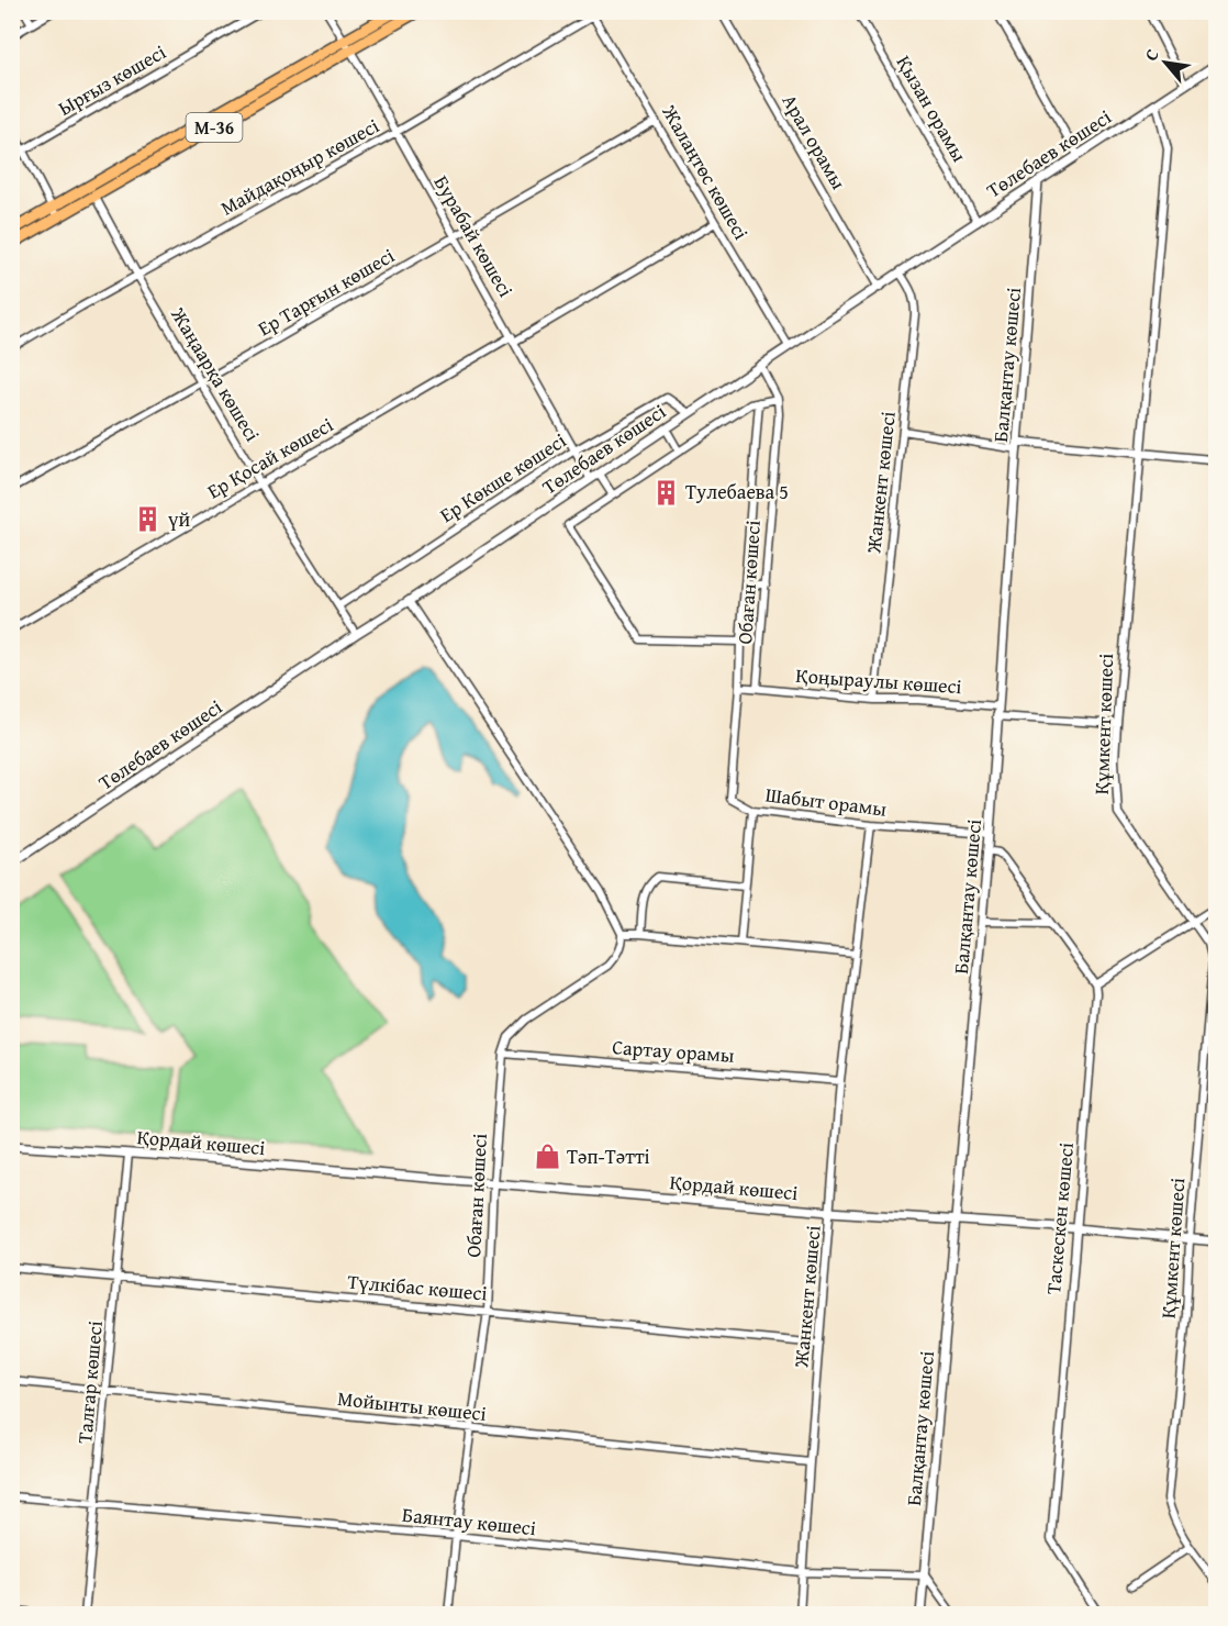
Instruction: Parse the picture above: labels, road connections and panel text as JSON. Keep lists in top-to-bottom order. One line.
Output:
{"streets":{"main road":["M-36"],"street":["Ырғыз көшесі","Қызан орамы","Арал орамы","Төлебаев көшесі","Майдақоңыр көшесі","Жалаңтөс көшесі","Бурабай көшесі","Ер Тарғын көшесі","Балқантау көшесі","Жаңаарқа көшесі","Ер Қосай көшесі","Ер Көкше көшесі","Жанкент көшесі","Обаған көшесі","Қоңыраулы көшесі","Құмкент көшесі","Шабыт орамы","Сартау орамы","Қордай көшесі","Таскескен көшесі","Түлкібас көшесі","Талғар көшесі","Мойынты көшесі","Баянтау көшесі"]},"crossings":[["Қызан орамы","Төлебаев көшесі"],["M-36","Бурабай көшесі"],["M-36","Жаңаарқа көшесі"],["Арал орамы","Төлебаев көшесі"],["Төлебаев көшесі","Жалаңтөс көшесі"],["Төлебаев көшесі","Бурабай көшесі"],["Төлебаев көшесі","Балқантау көшесі"],["Төлебаев көшесі","Жаңаарқа көшесі"],["Төлебаев көшесі","Ер Көкше көшесі"],["Төлебаев көшесі","Жанкент көшесі"],["Төлебаев көшесі","Обаған көшесі"],["Төлебаев көшесі","Құмкент көшесі"],["Майдақоңыр көшесі","Жалаңтөс көшесі"],["Майдақоңыр көшесі","Бурабай көшесі"],["Майдақоңыр көшесі","Жаңаарқа көшесі"],["Жалаңтөс көшесі","Ер Тарғын көшесі"],["Жалаңтөс көшесі","Ер Қосай көшесі"],["Бурабай көшесі","Ер Тарғын көшесі"],["Бурабай көшесі","Ер Қосай көшесі"],["Бурабай көшесі","Ер Көкше көшесі"],["Ер Тарғын көшесі","Жаңаарқа көшесі"],["Балқантау көшесі","Қоңыраулы көшесі"],["Балқантау көшесі","Шабыт орамы"],["Балқантау көшесі","Қордай көшесі"],["Балқантау көшесі","Баянтау көшесі"],["Жаңаарқа көшесі","Ер Қосай көшесі"],["Жаңаарқа көшесі","Ер Көкше көшесі"],["Жанкент көшесі","Қоңыраулы көшесі"],["Жанкент көшесі","Шабыт орамы"],["Жанкент көшесі","Сартау орамы"],["Жанкент көшесі","Қордай көшесі"],["Жанкент көшесі","Түлкібас көшесі"],["Жанкент көшесі","Мойынты көшесі"],["Жанкент көшесі","Баянтау көшесі"],["Обаған көшесі","Қоңыраулы көшесі"],["Обаған көшесі","Сартау орамы"],["Обаған көшесі","Қордай көшесі"],["Обаған көшесі","Түлкібас көшесі"],["Обаған көшесі","Мойынты көшесі"],["Обаған көшесі","Баянтау көшесі"],["Құмкент көшесі","Қордай көшесі"],["Қордай көшесі","Таскескен көшесі"],["Қордай көшесі","Талғар көшесі"],["Түлкібас көшесі","Талғар көшесі"],["Талғар көшесі","Мойынты көшесі"],["Талғар көшесі","Баянтау көшесі"]],"places":{"building":["Тулебаева 5","үй"],"shop":["Тәп-Тәтті"]},"north":"top left"}
